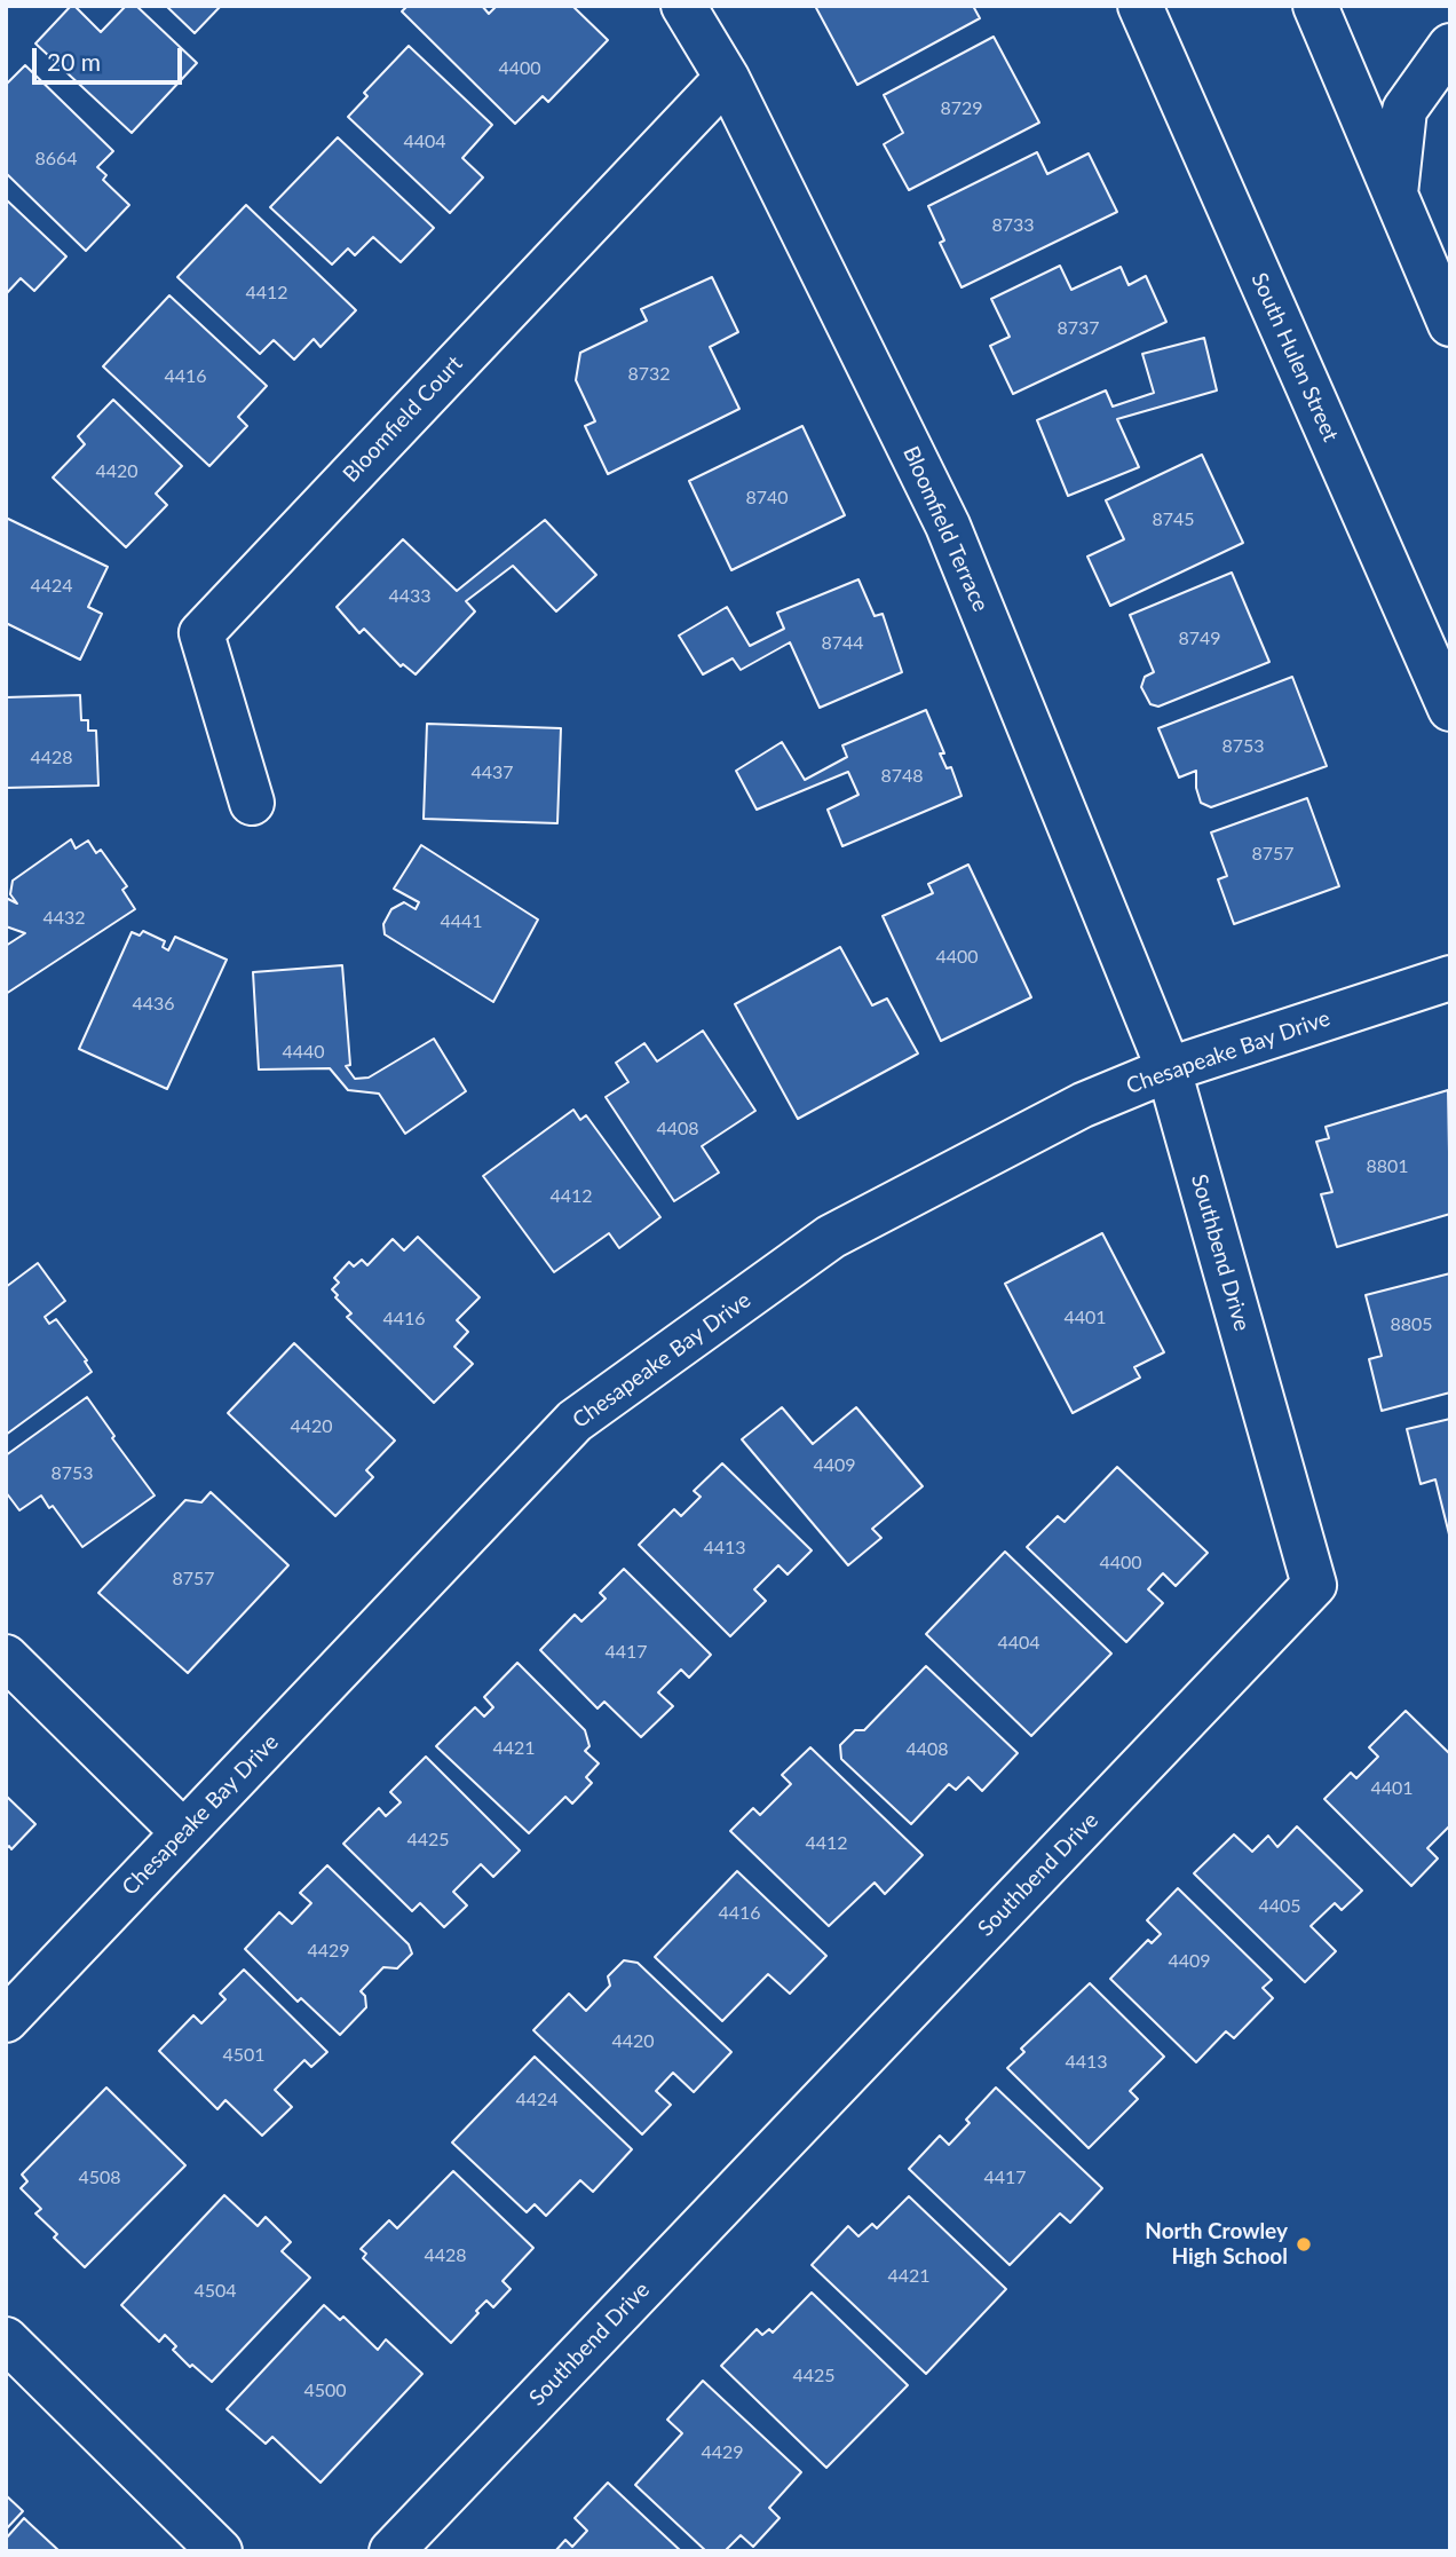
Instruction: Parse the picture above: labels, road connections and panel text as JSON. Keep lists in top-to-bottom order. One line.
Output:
{"streets":{"street":["South Hulen Street","Bloomfield Court","Bloomfield Terrace","Chesapeake Bay Drive","Southbend Drive"]},"crossings":[["Bloomfield Court","Bloomfield Terrace"],["Bloomfield Terrace","Chesapeake Bay Drive"],["Bloomfield Terrace","Southbend Drive"],["Chesapeake Bay Drive","Southbend Drive"]],"places":["North Crowley High School"],"house_numbers":["4400","8729","4404","8664","8733","4412","8737","8732","4416","4420","8740","8745","4424","4433","8749","8744","8753","4428","4437","8748","8757","4432","4441","4400","4436","4440","4408","8801","4412","4401","4416","8805","4420","4409","8753","4413","4400","8757","4404","4417","4421","4408","4401","4425","4412","4405","4416","4429","4409","4420","4501","4413","4424","4508","4417","4428","4421","4504","4425","4500","4429"],"scale_bar":"20 m"}
